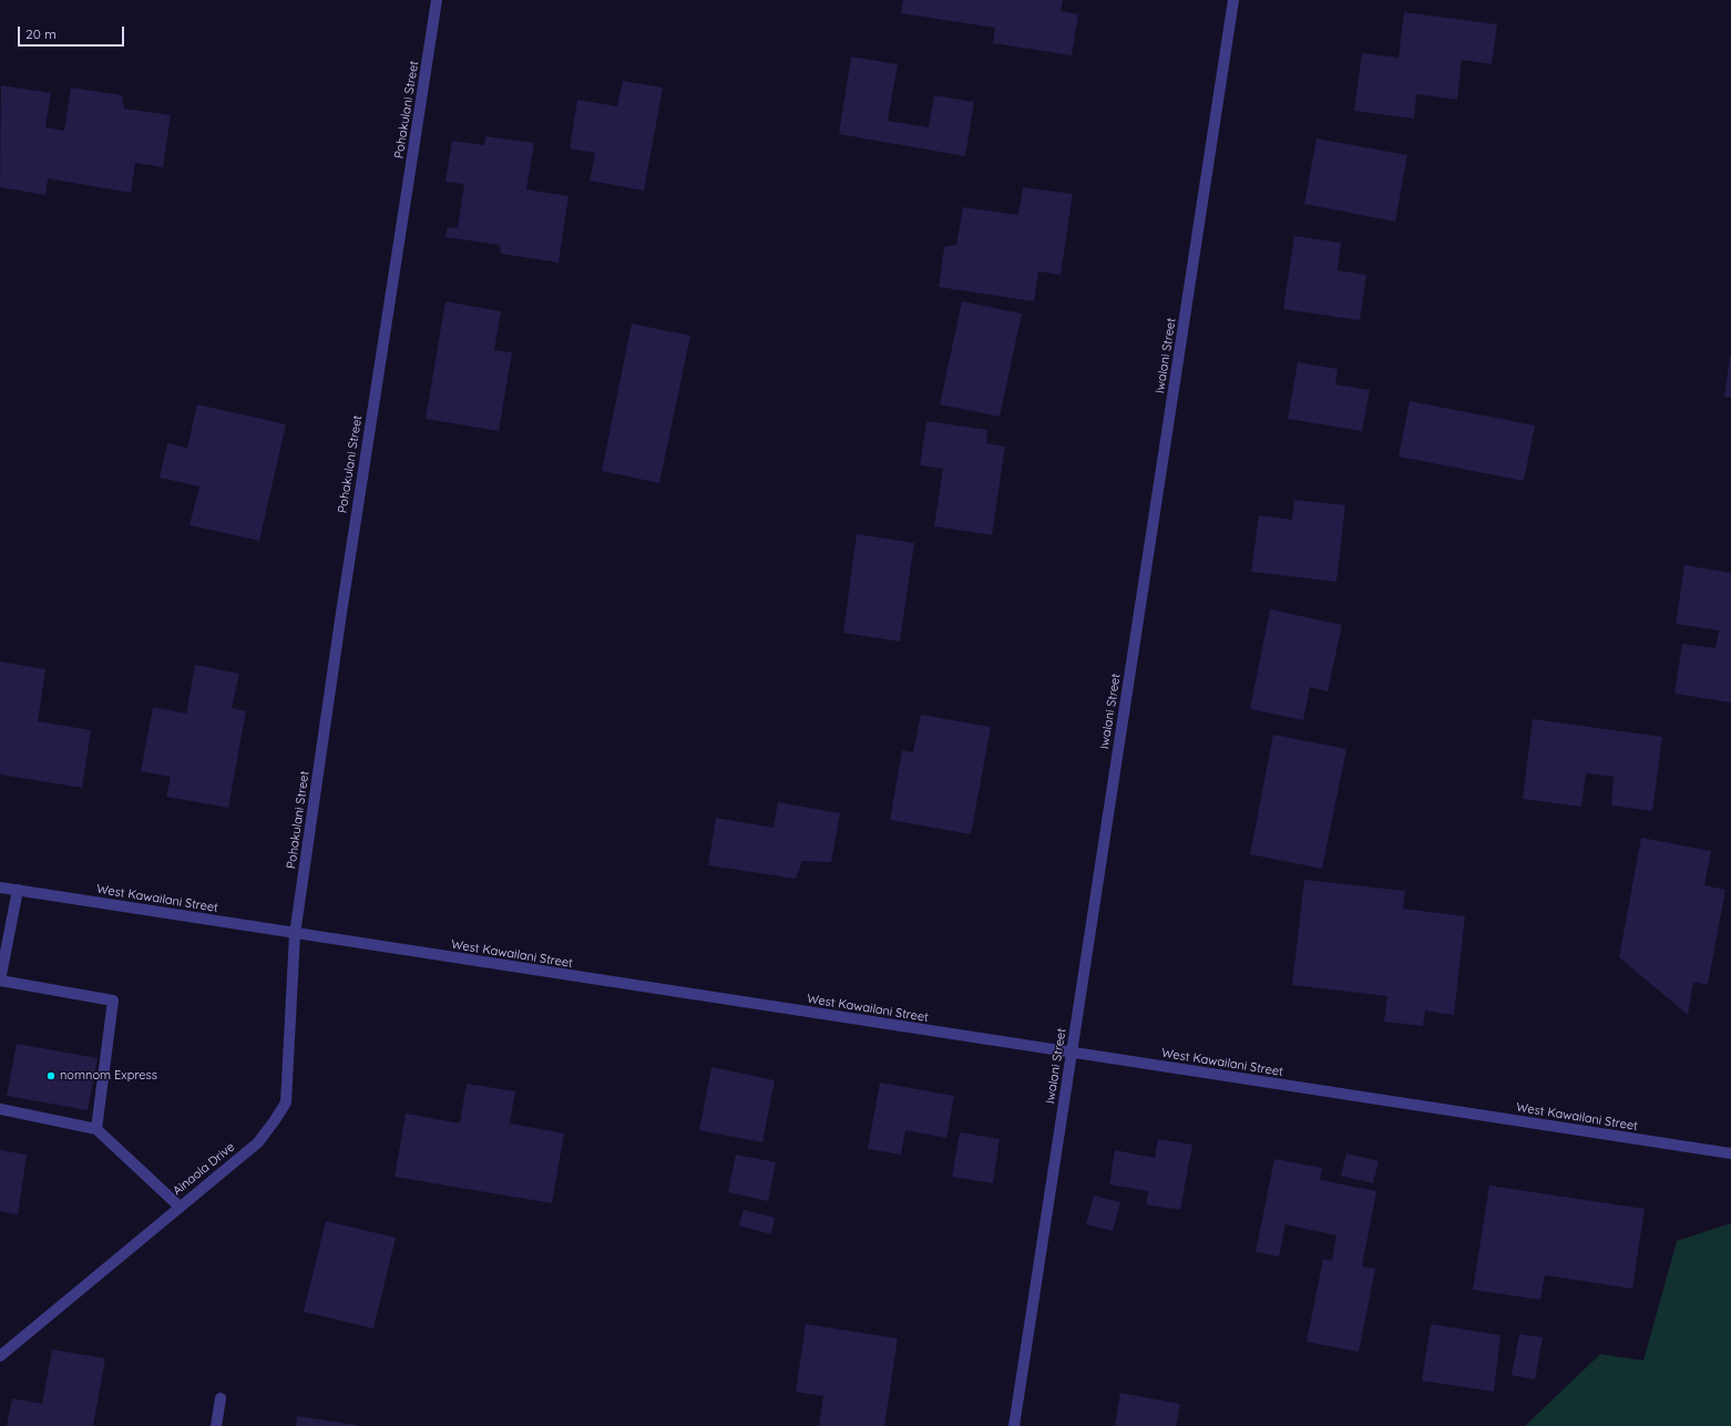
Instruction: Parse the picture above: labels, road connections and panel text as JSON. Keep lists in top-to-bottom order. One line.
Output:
{"streets":{"street":["Pohakulani Street","Iwalani Street","West Kawailani Street","Ainaola Drive"]},"crossings":[["Pohakulani Street","West Kawailani Street"],["Pohakulani Street","Ainaola Drive"],["Iwalani Street","West Kawailani Street"],["West Kawailani Street","Ainaola Drive"]],"places":["nomnom Express"],"scale_bar":"20 m"}
